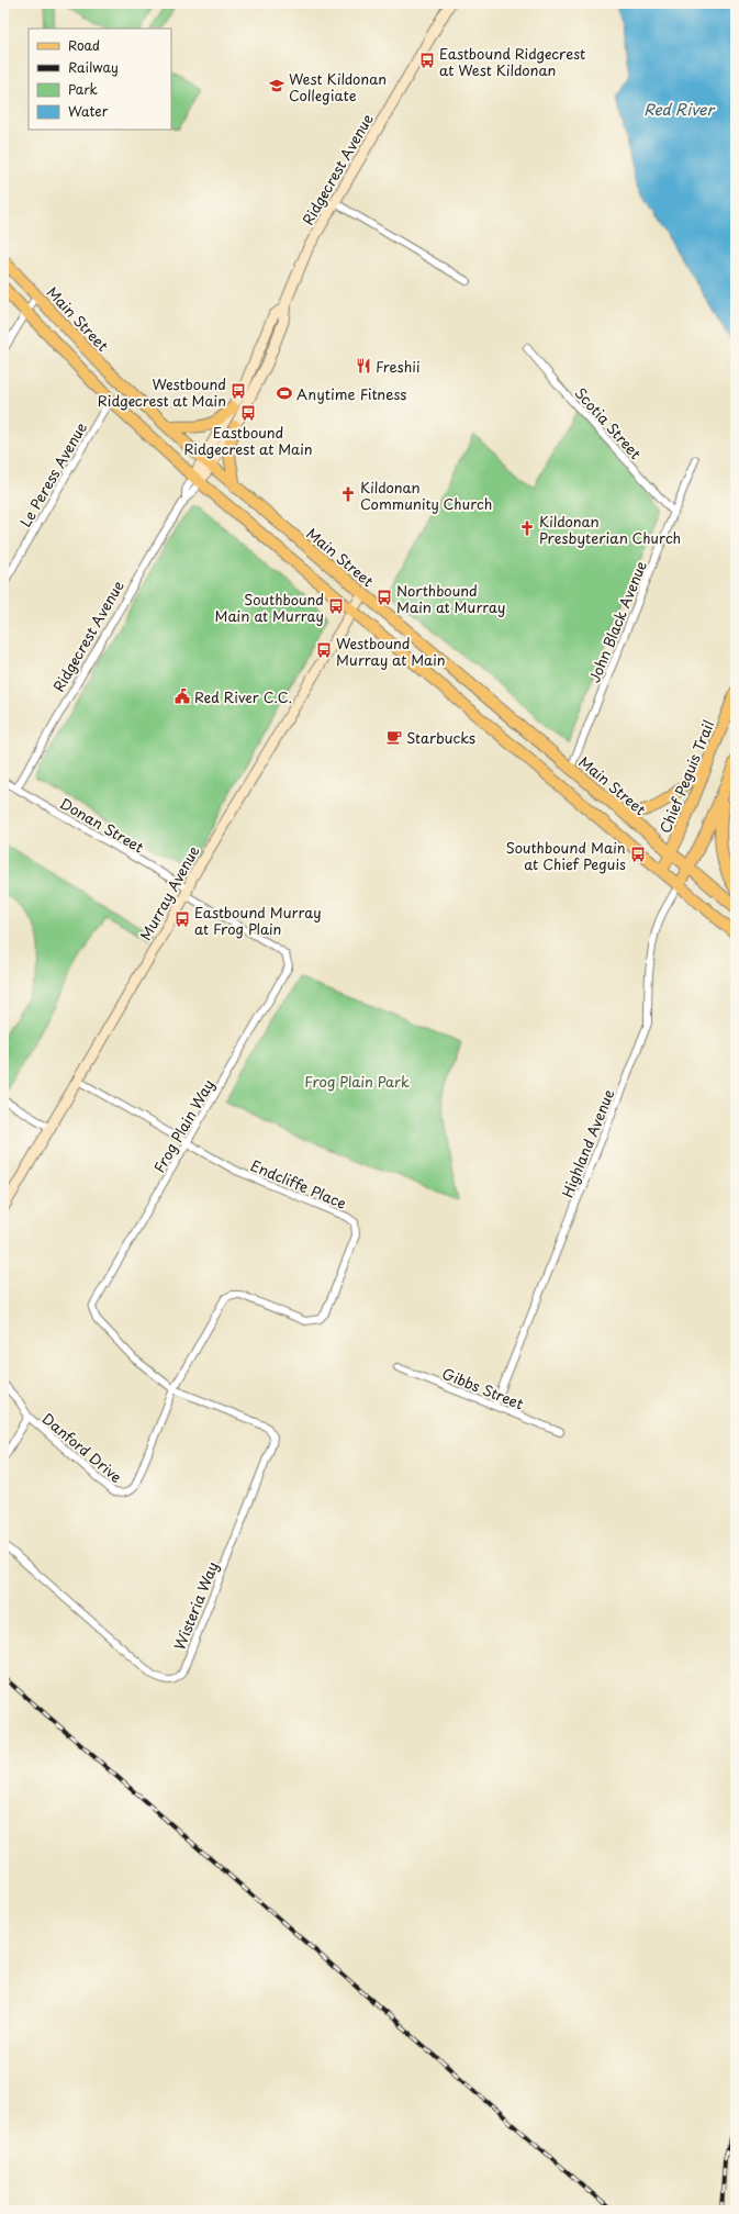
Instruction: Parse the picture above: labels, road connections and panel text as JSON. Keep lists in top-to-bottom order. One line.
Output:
{"streets":{"main road":["Main Street","Chief Peguis Trail"],"street":["Ridgecrest Avenue","Scotia Street","Le Peress Avenue","John Black Avenue","Donan Street","Murray Avenue","Frog Plain Way","Highland Avenue","Endcliffe Place","Gibbs Street","Danford Drive","Wisteria Way"]},"crossings":[["Ridgecrest Avenue","Main Street"],["Ridgecrest Avenue","Donan Street"],["Main Street","John Black Avenue"],["Main Street","Chief Peguis Trail"],["Main Street","Murray Avenue"],["Scotia Street","John Black Avenue"],["Donan Street","Murray Avenue"],["Donan Street","Frog Plain Way"],["Murray Avenue","Frog Plain Way"],["Murray Avenue","Endcliffe Place"],["Frog Plain Way","Endcliffe Place"],["Frog Plain Way","Danford Drive"],["Frog Plain Way","Wisteria Way"],["Highland Avenue","Gibbs Street"],["Endcliffe Place","Danford Drive"],["Endcliffe Place","Wisteria Way"],["Danford Drive","Wisteria Way"]],"water":["Red River"],"parks":["Frog Plain Park"],"places":{"bus stop":["Eastbound Ridgecrest at West Kildonan","Westbound Ridgecrest at Main","Eastbound Ridgecrest at Main","Northbound Main at Murray","Southbound Main at Murray","Westbound Murray at Main","Southbound Main at Chief Peguis","Eastbound Murray at Frog Plain"],"school or university":["West Kildonan Collegiate"],"restaurant":["Freshii"],"sports":["Anytime Fitness"],"church":["Kildonan Community Church","Kildonan Presbyterian Church"],"public building":["Red River C.C."],"cafe":["Starbucks"]},"legend":["Road","Railway","Park","Water"]}
